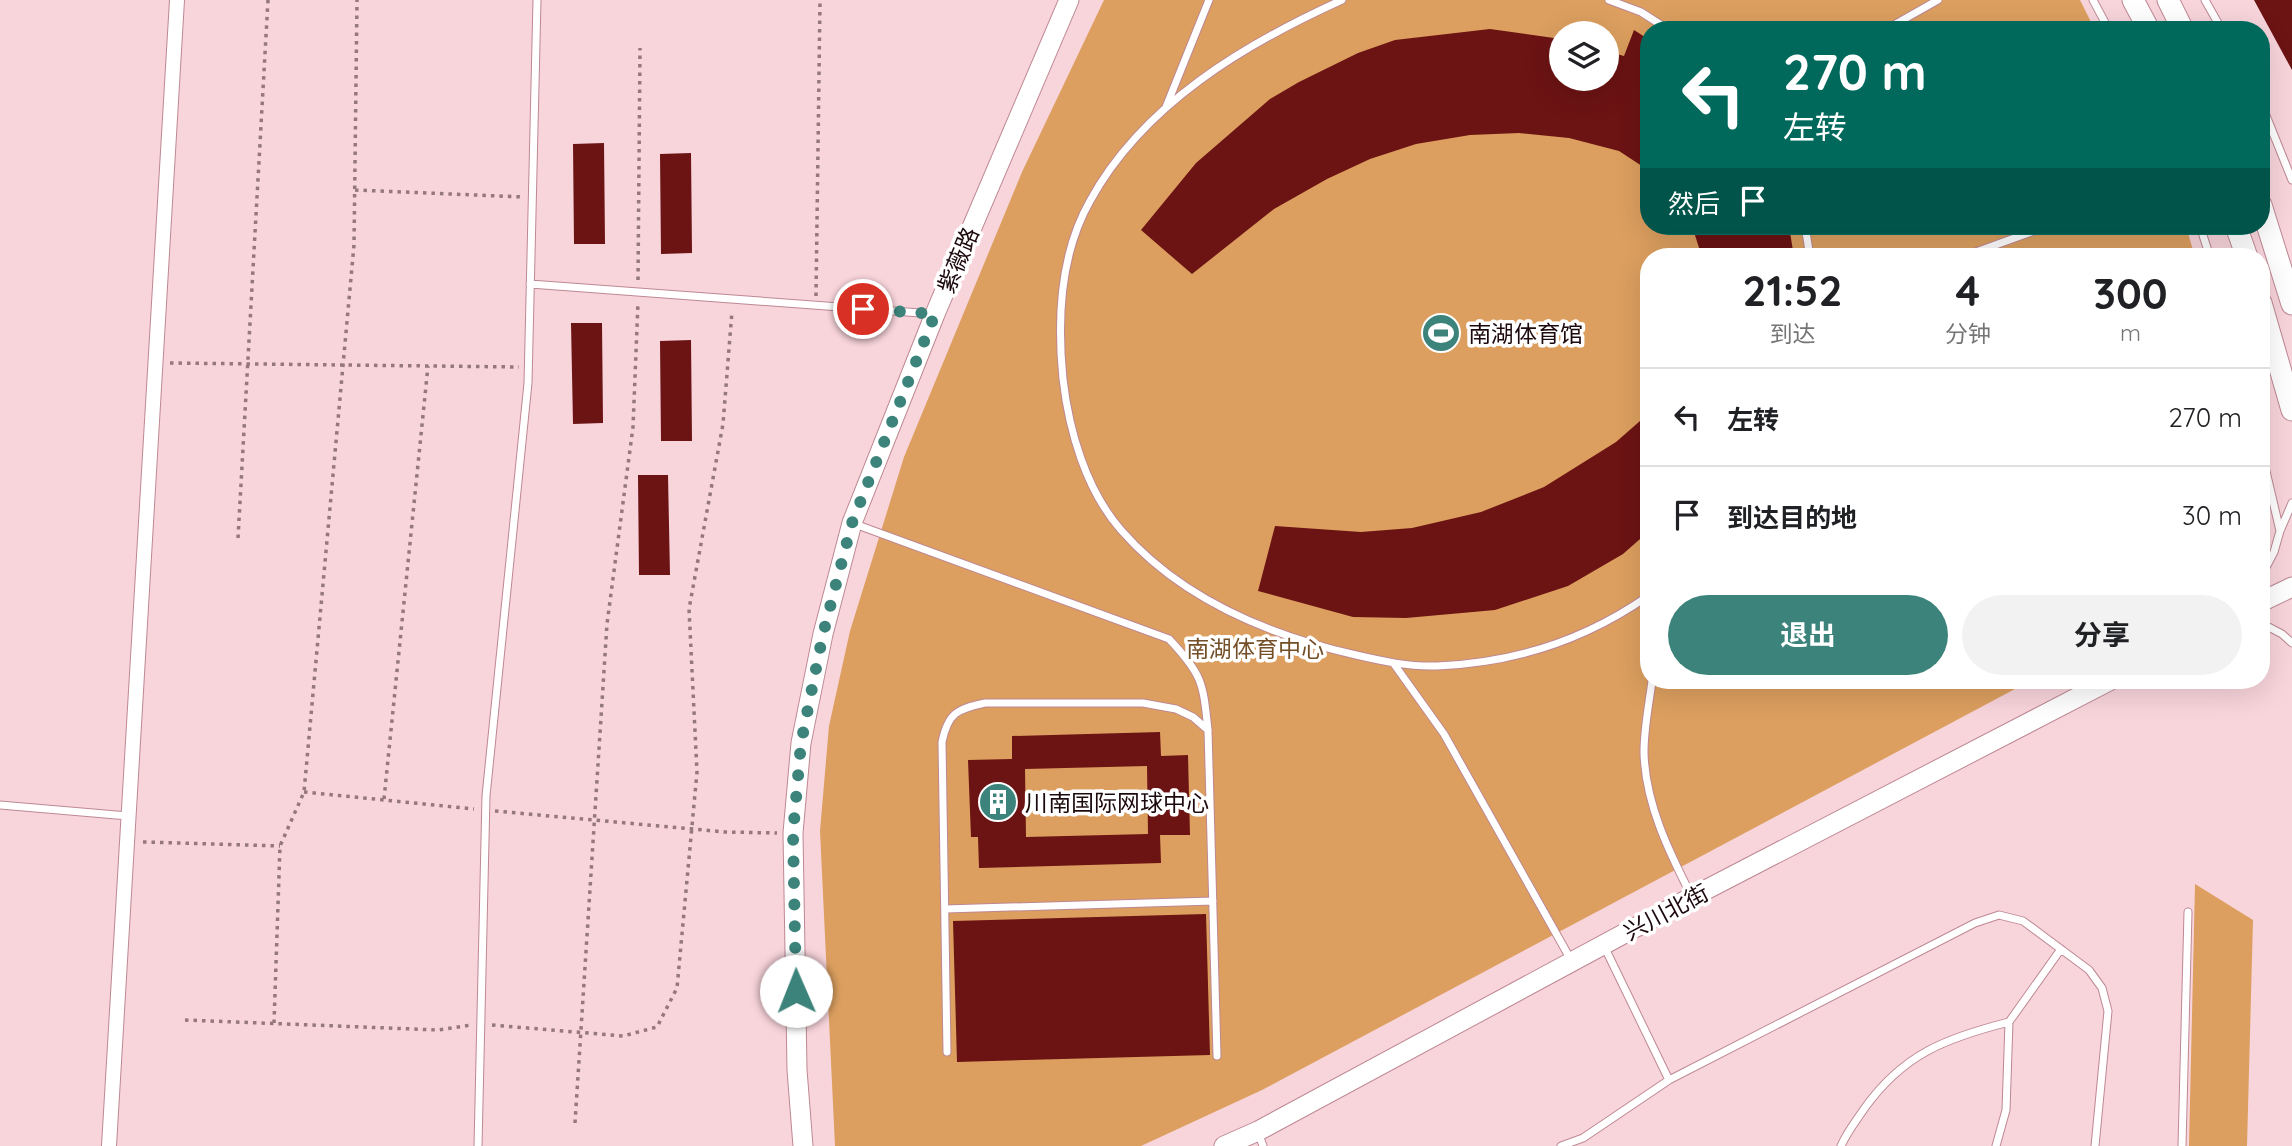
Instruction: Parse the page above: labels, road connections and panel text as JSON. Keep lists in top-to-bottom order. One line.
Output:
{"streets":{"main road":["紫薇路","兴川北街"]},"parks":["南湖体育中心"],"places":{"sports":["南湖体育馆"],"building":["川南国际网球中心"]},"page":{"turn":["270 m","左转"],"then":"然后","eta":["21:52","到达","4","分钟","300","m"],"list":[{"name":"左转","value":"270 m"},{"name":"到达目的地","value":"30 m"}],"buttons":["退出","分享"]}}
